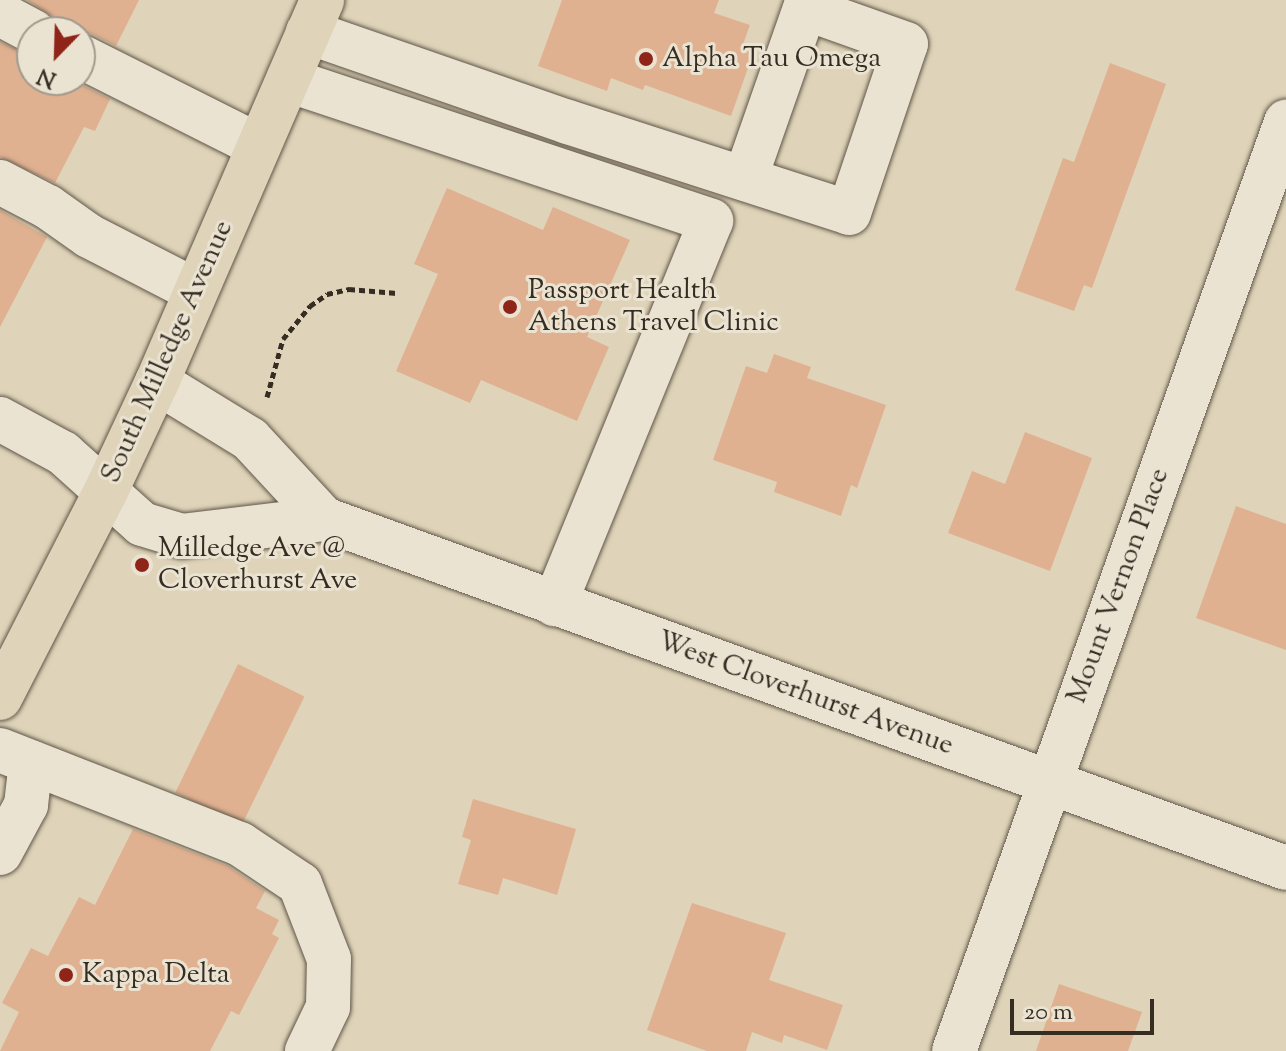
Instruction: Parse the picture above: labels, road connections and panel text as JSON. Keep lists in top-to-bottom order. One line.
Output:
{"streets":{"main road":["South Milledge Avenue"],"street":["Mount Vernon Place","West Cloverhurst Avenue"]},"crossings":[["South Milledge Avenue","West Cloverhurst Avenue"],["Mount Vernon Place","West Cloverhurst Avenue"]],"places":["Alpha Tau Omega","Passport Health Athens Travel Clinic","Milledge Ave @ Cloverhurst Ave","Kappa Delta"],"scale_bar":"20 m","north":"bottom left"}
